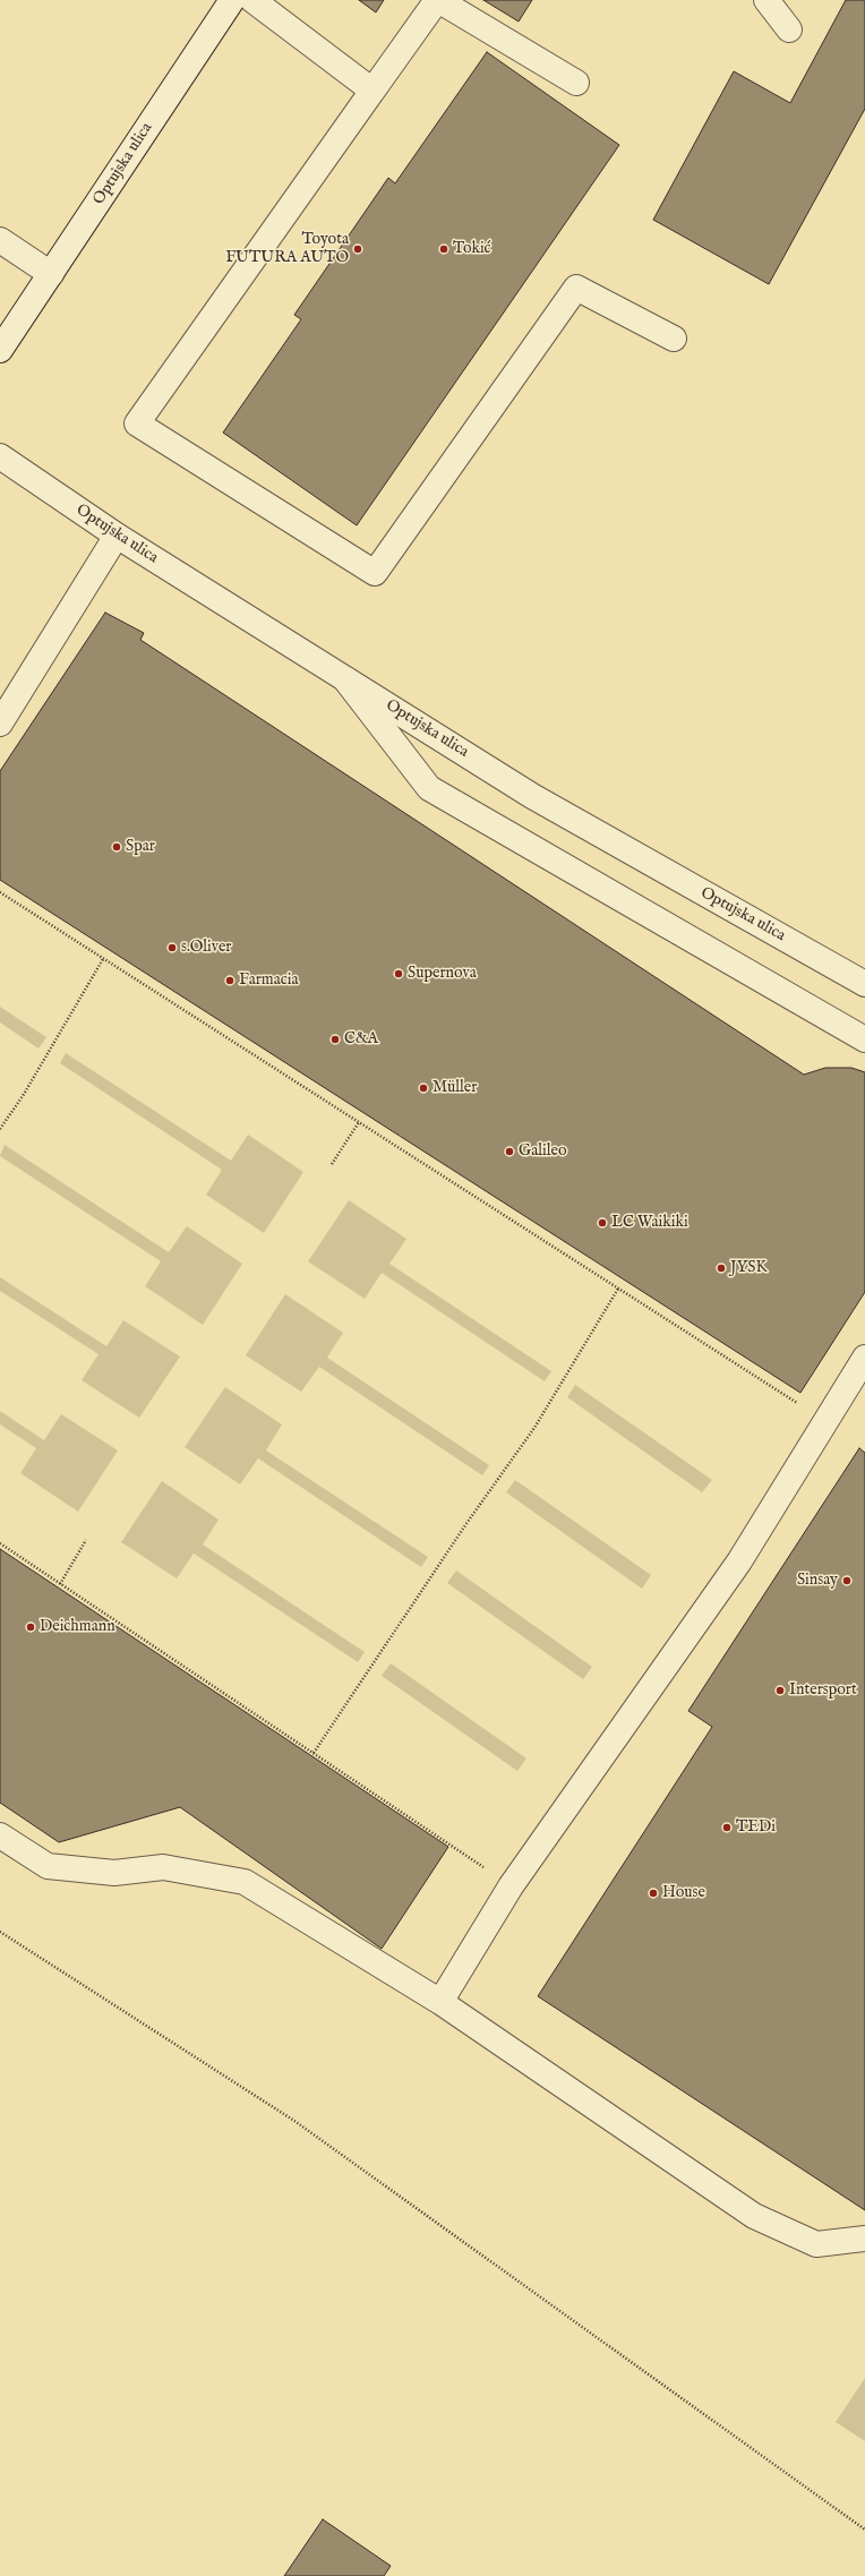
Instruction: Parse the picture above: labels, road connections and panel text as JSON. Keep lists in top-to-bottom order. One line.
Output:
{"streets":{"street":["Optujska ulica"]},"places":["Toyota FUTURA AUTO","Tokić","Spar","s.Oliver","Supernova","Farmacia","C&A","Müller","Galileo","LC Waikiki","JYSK","Sinsay","Deichmann","Intersport","TEDi","House"]}
